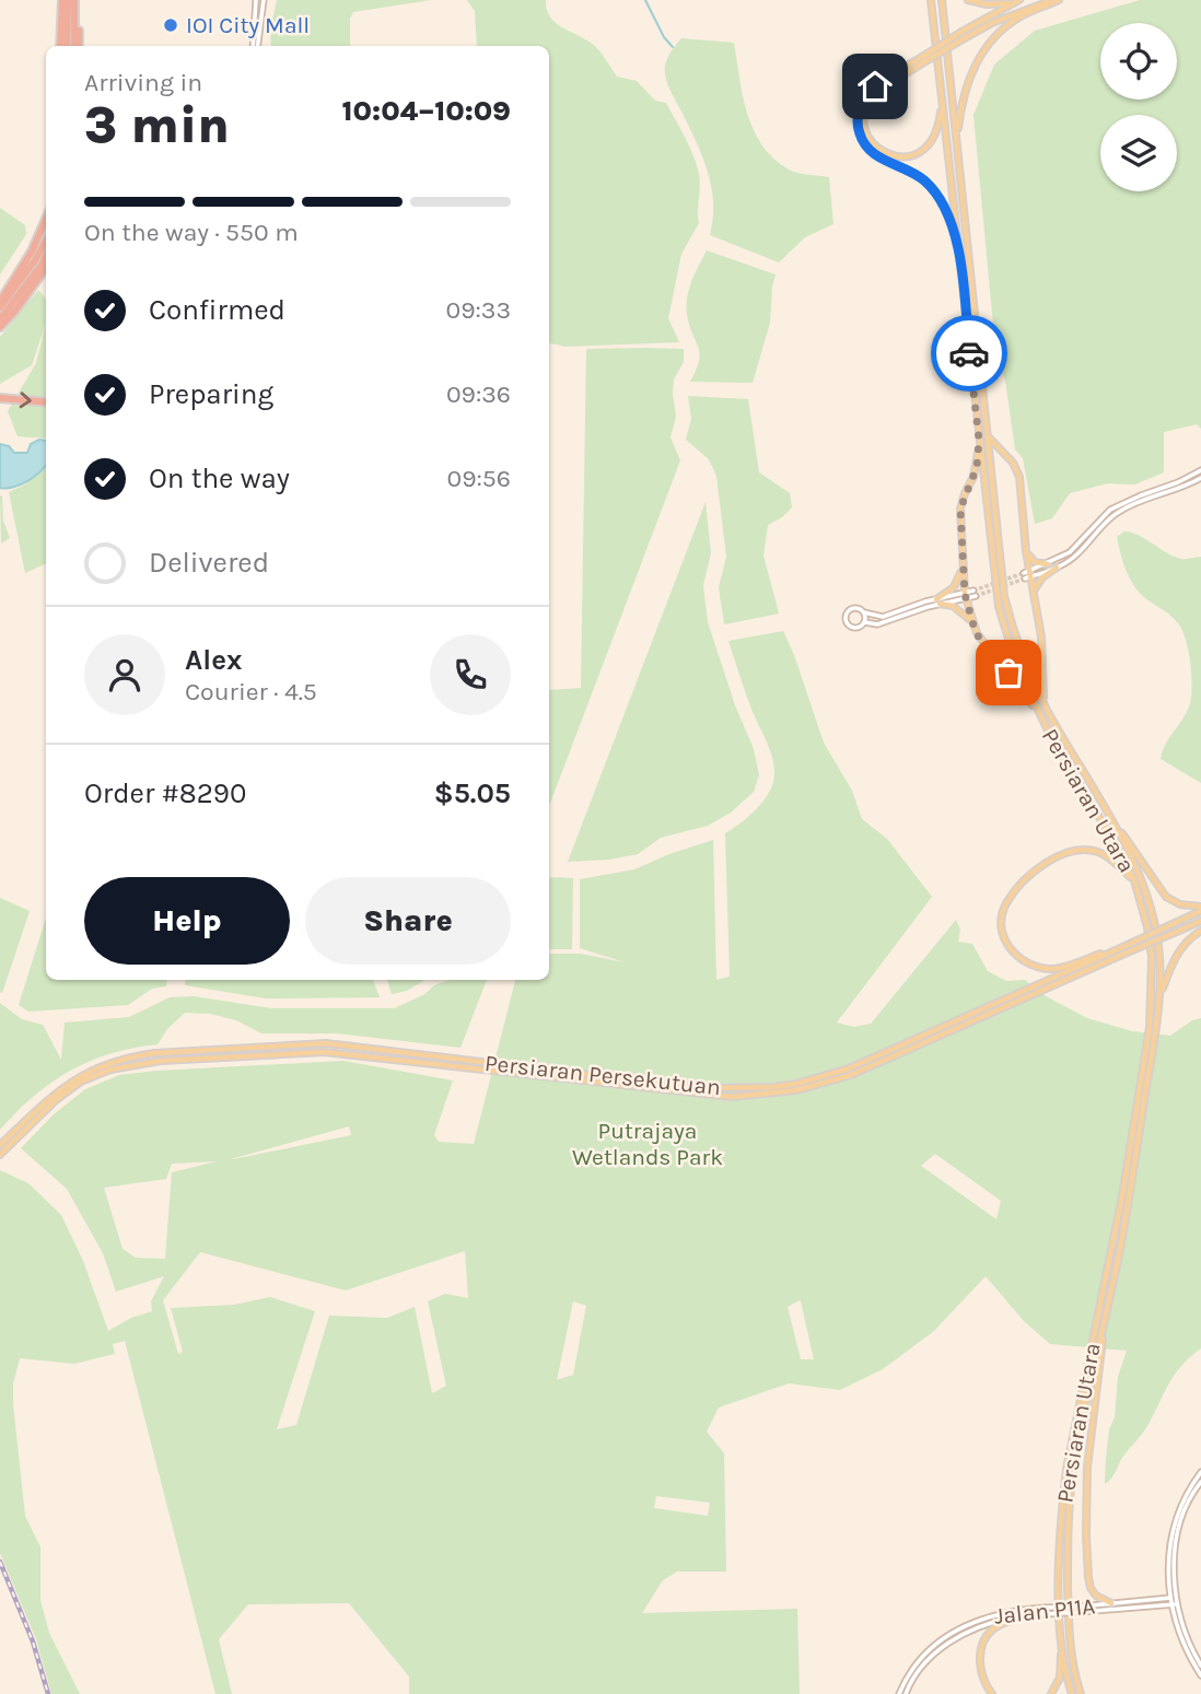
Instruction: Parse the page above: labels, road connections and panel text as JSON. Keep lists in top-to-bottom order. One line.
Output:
{"streets":{"main road":["Persiaran Utara","Persiaran Persekutuan"],"street":["Jalan P11A"]},"parks":["Putrajaya Wetlands Park"],"places":["IOI City Mall"],"page":{"heading":["3 min","Arriving in","10:04–10:09"],"panel":["Alex","Courier · 4.5","Order #8290","$5.05"],"bar":"On the way · 550 m","list":[["Confirmed","09:33"],["Preparing","09:36"],["On the way","09:56"],"Delivered"],"buttons":["Help","Share"]}}
